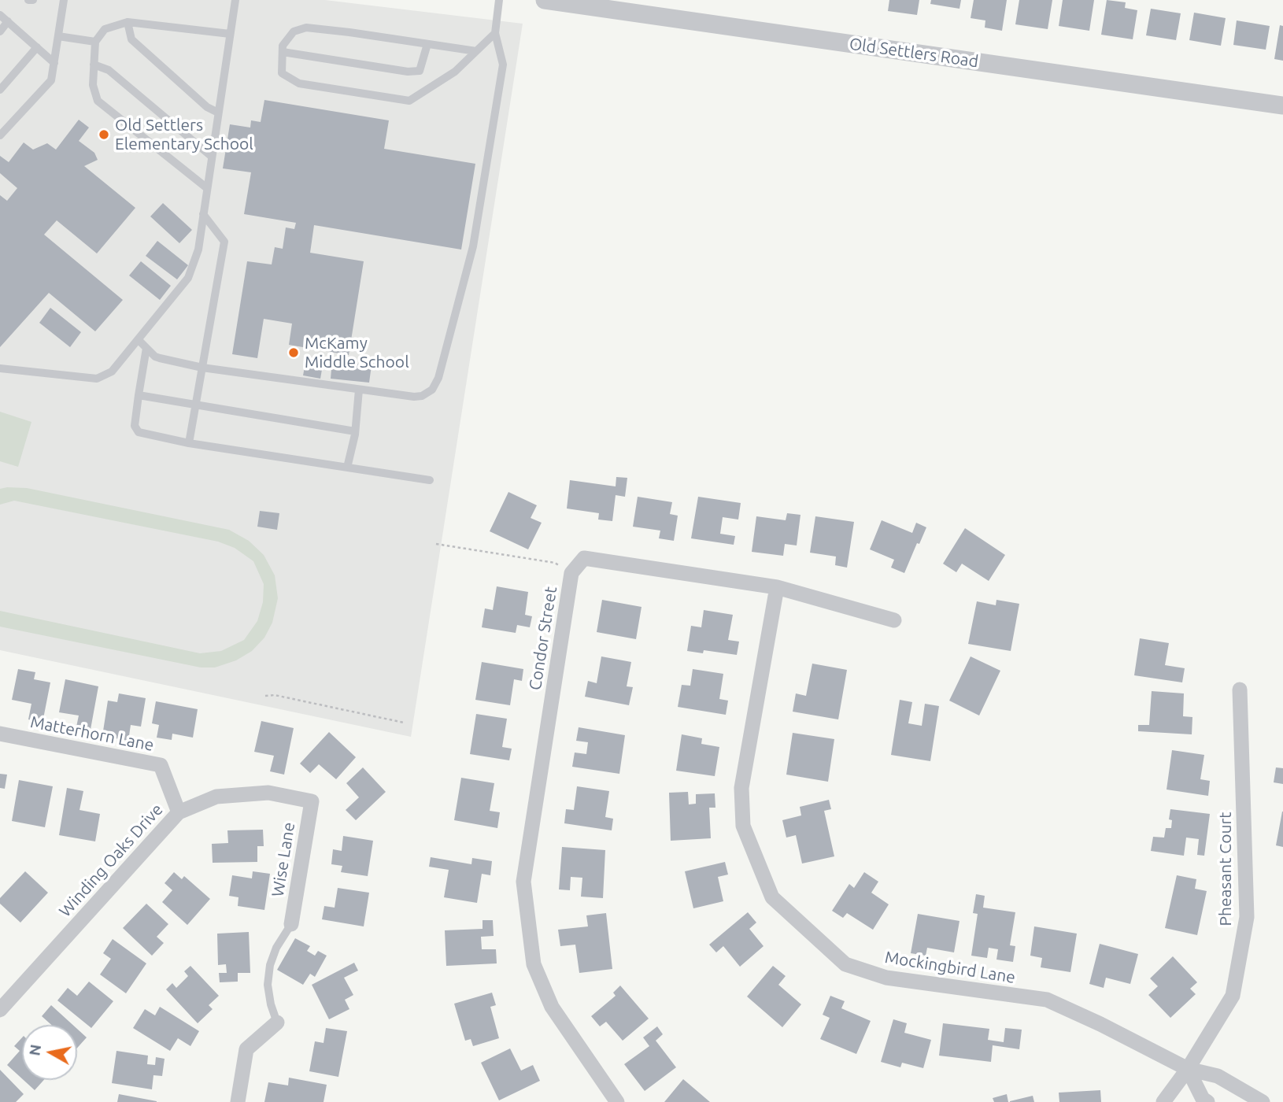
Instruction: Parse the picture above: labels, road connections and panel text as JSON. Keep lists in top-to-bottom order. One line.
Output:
{"streets":{"street":["Old Settlers Road","Condor Street","Matterhorn Lane","Wise Lane","Winding Oaks Drive","Pheasant Court","Mockingbird Lane"]},"crossings":[["Condor Street","Mockingbird Lane"],["Matterhorn Lane","Winding Oaks Drive"],["Wise Lane","Winding Oaks Drive"],["Pheasant Court","Mockingbird Lane"]],"places":["Old Settlers Elementary School","McKamy Middle School"],"north":"left"}
